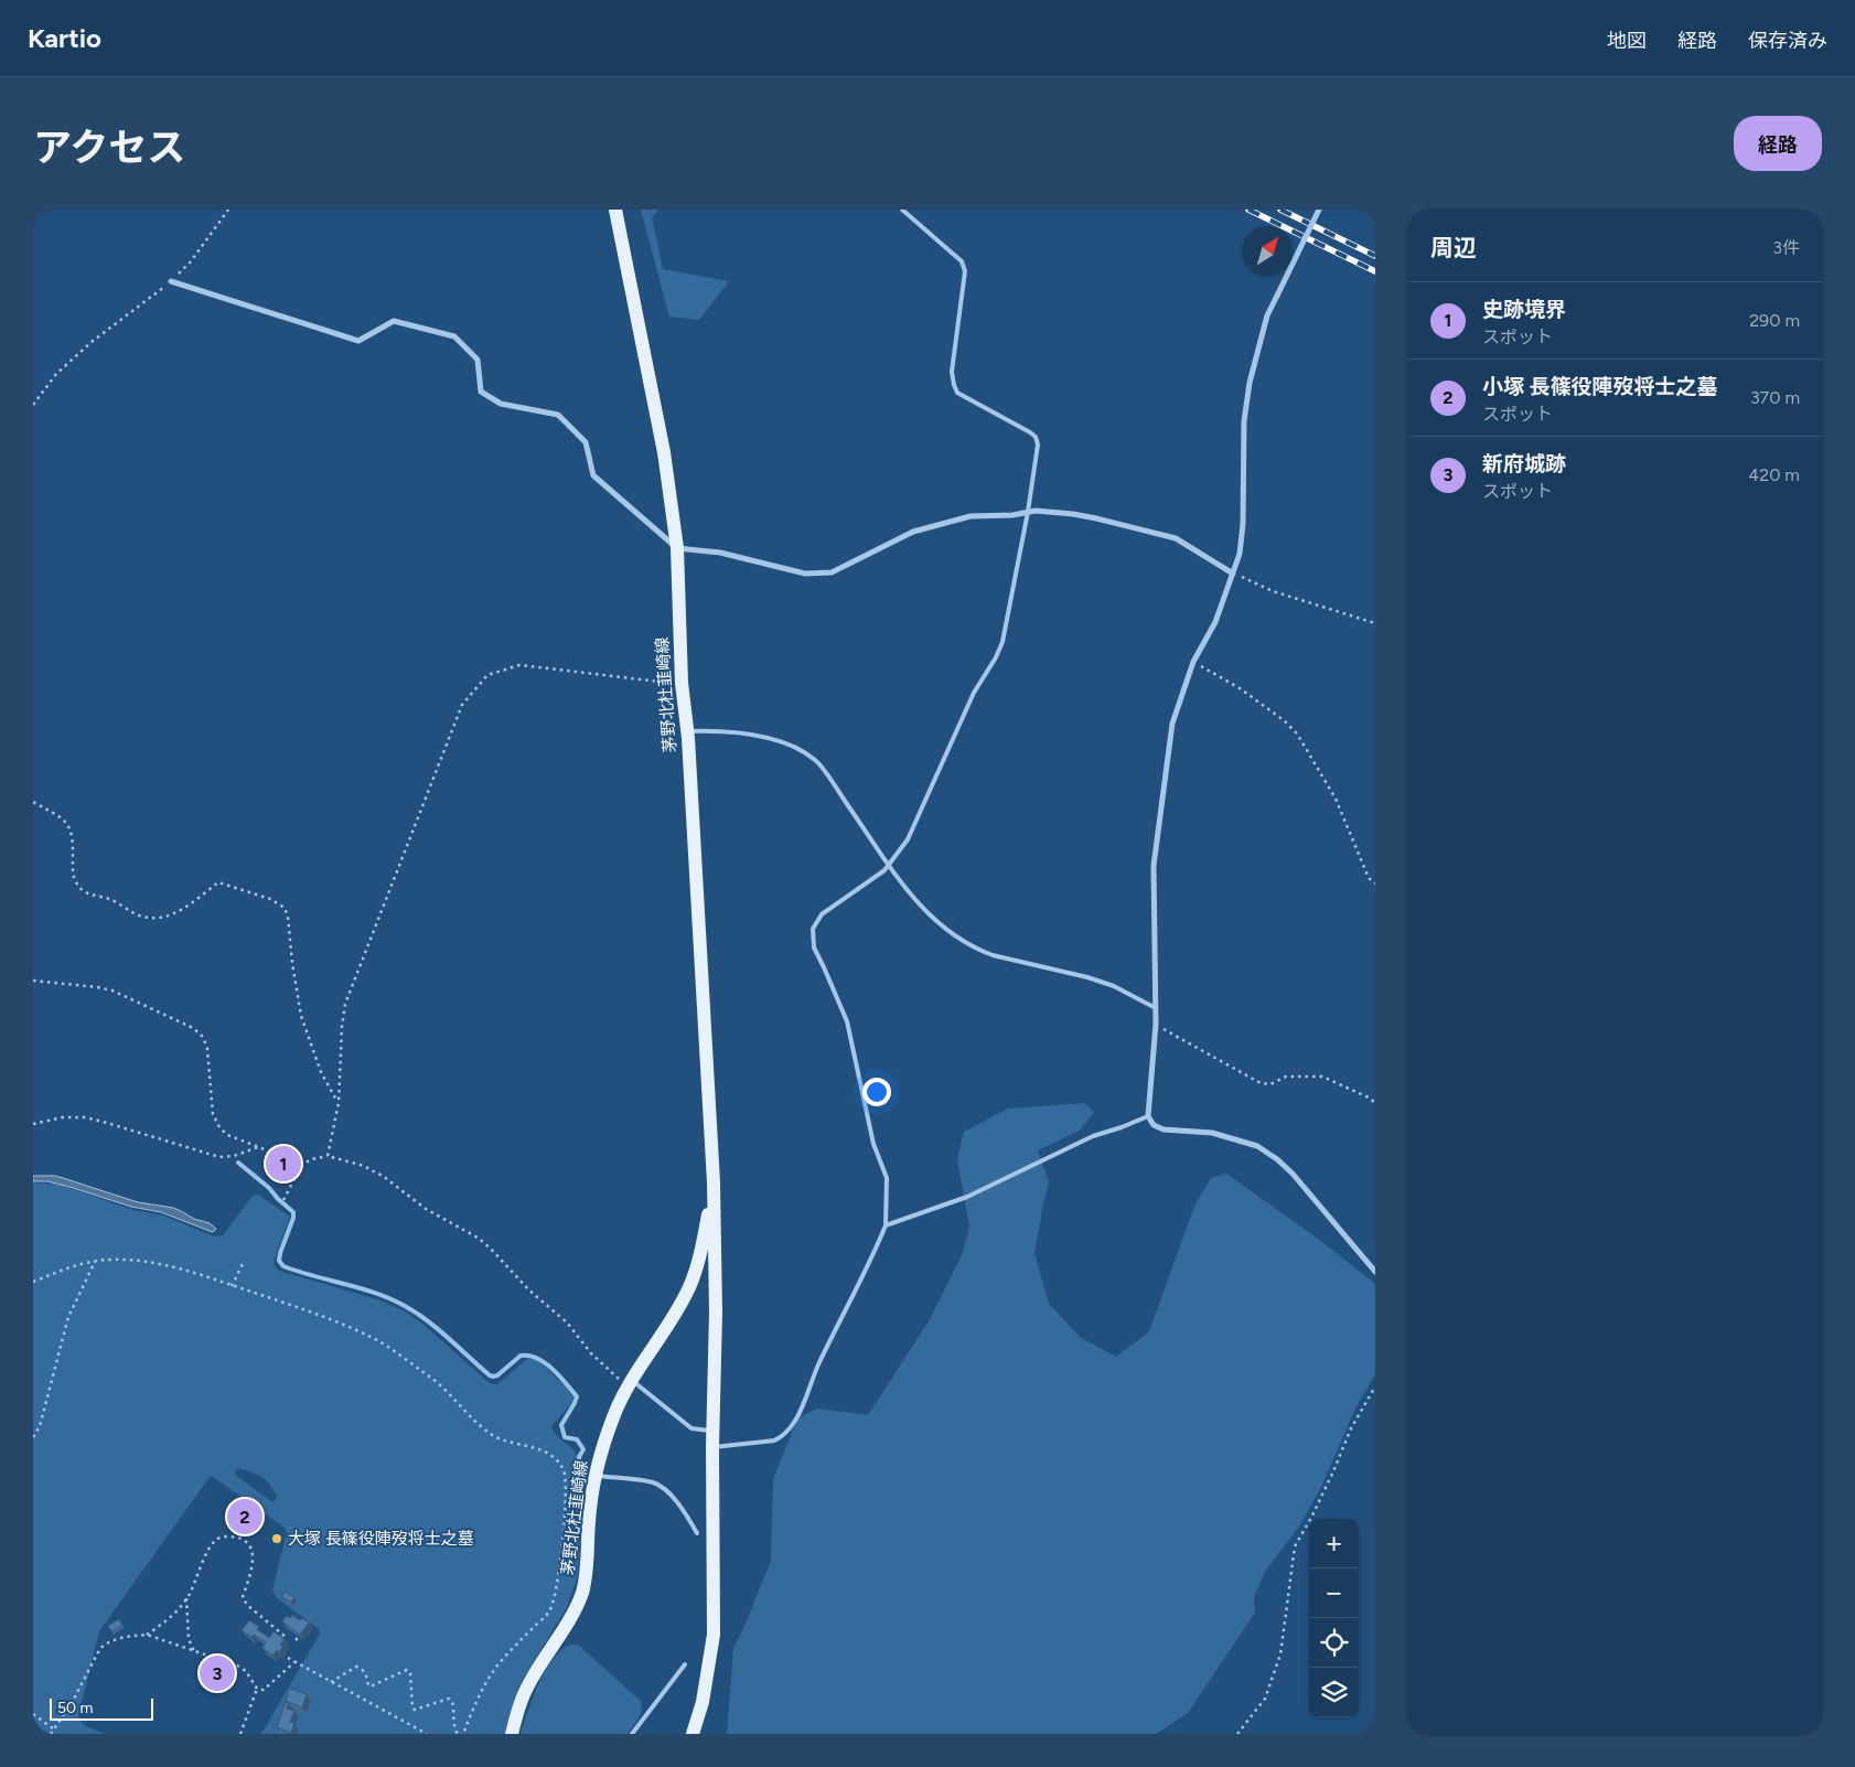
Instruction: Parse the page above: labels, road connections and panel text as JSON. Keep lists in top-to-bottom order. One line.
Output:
{"streets":{"main road":["茅野北杜韮崎線"]},"places":["大塚 長篠役陣歿将士之墓"],"scale_bar":"50 m","north":"top right","page":{"header":"Kartio","nav":["地図","経路","保存済み"],"title":"アクセス","buttons":"経路","heading":["周辺","3件"],"list":[{"mark":"1","name":"史跡境界","note":"スポット","value":"290 m"},{"mark":"2","name":"小塚 長篠役陣歿将士之墓","note":"スポット","value":"370 m"},{"mark":"3","name":"新府城跡","note":"スポット","value":"420 m"}],"pins":["1","2","3"],"map_buttons":["+","−"],"scale":"50 m"}}
